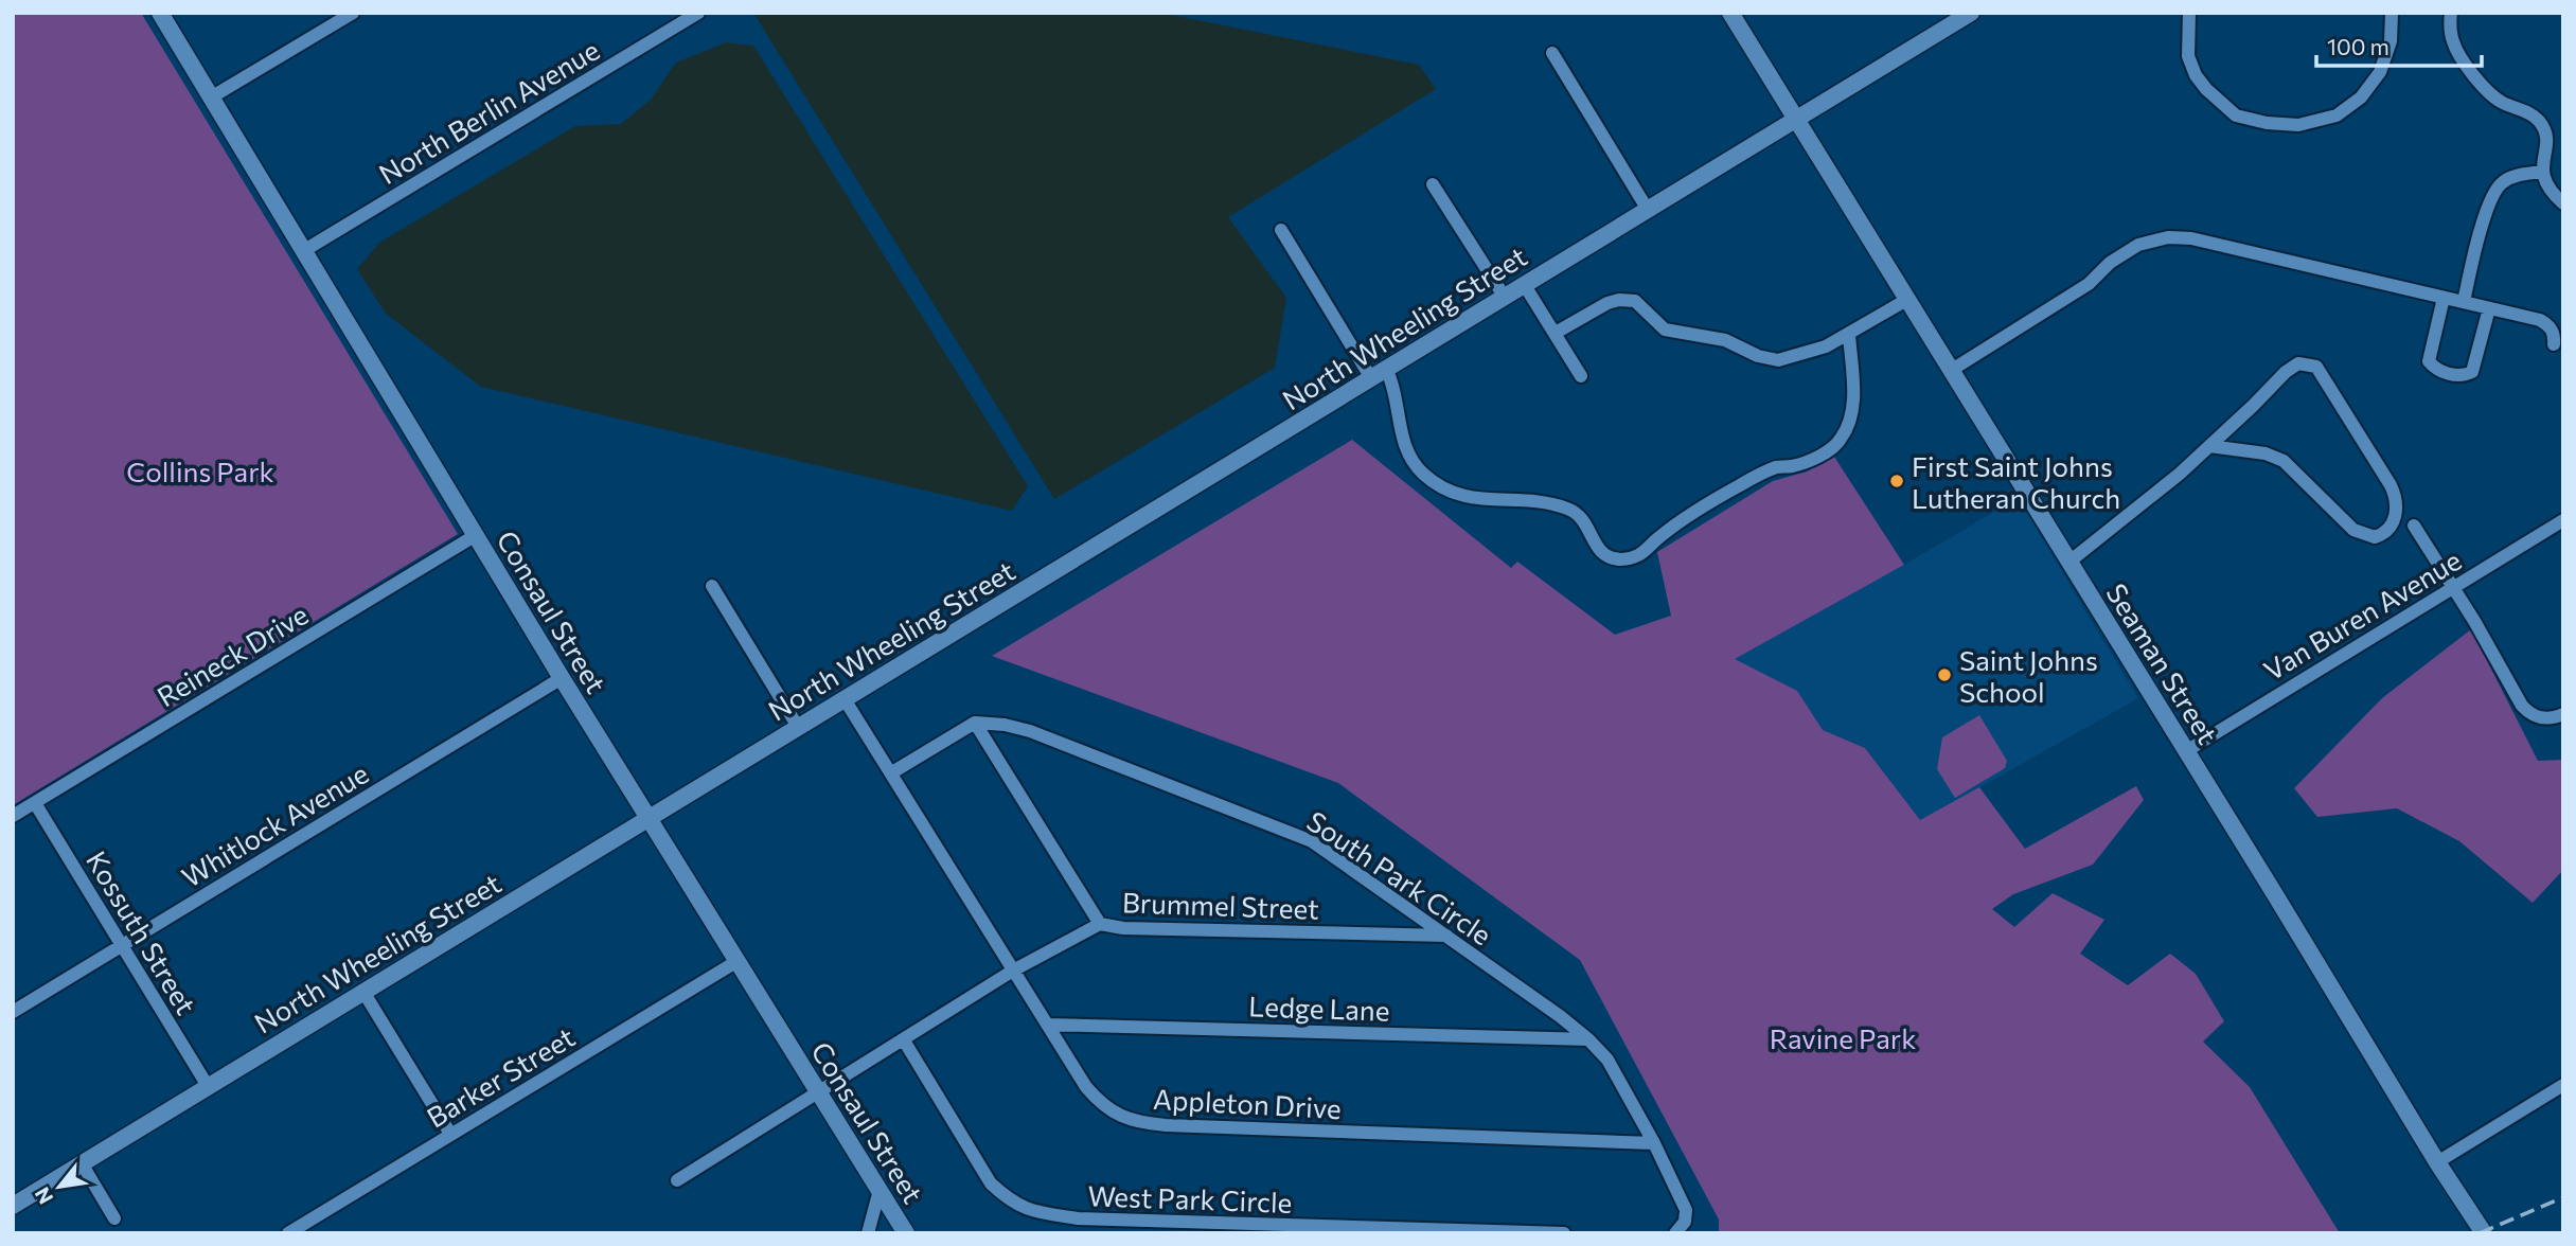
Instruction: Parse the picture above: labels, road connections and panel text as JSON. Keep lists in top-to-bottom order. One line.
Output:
{"streets":{"street":["North Berlin Avenue","North Wheeling Street","Consaul Street","Van Buren Avenue","Reineck Drive","Seaman Street","Whitlock Avenue","South Park Circle","Brummel Street","Kossuth Street","Ledge Lane","Barker Street","Appleton Drive","West Park Circle"]},"crossings":[["North Berlin Avenue","Consaul Street"],["North Wheeling Street","Consaul Street"],["North Wheeling Street","Seaman Street"],["North Wheeling Street","Kossuth Street"],["North Wheeling Street","Appleton Drive"],["Consaul Street","Reineck Drive"],["Consaul Street","Whitlock Avenue"],["Consaul Street","Brummel Street"],["Consaul Street","Barker Street"],["Van Buren Avenue","Seaman Street"],["Reineck Drive","Kossuth Street"],["Whitlock Avenue","Kossuth Street"],["South Park Circle","Brummel Street"],["South Park Circle","Ledge Lane"],["South Park Circle","Appleton Drive"],["Brummel Street","Appleton Drive"],["Brummel Street","West Park Circle"],["Ledge Lane","Appleton Drive"]],"parks":["Collins Park","Ravine Park"],"places":["First Saint Johns Lutheran Church","Saint Johns School"],"scale_bar":"100 m","north":"bottom left"}
